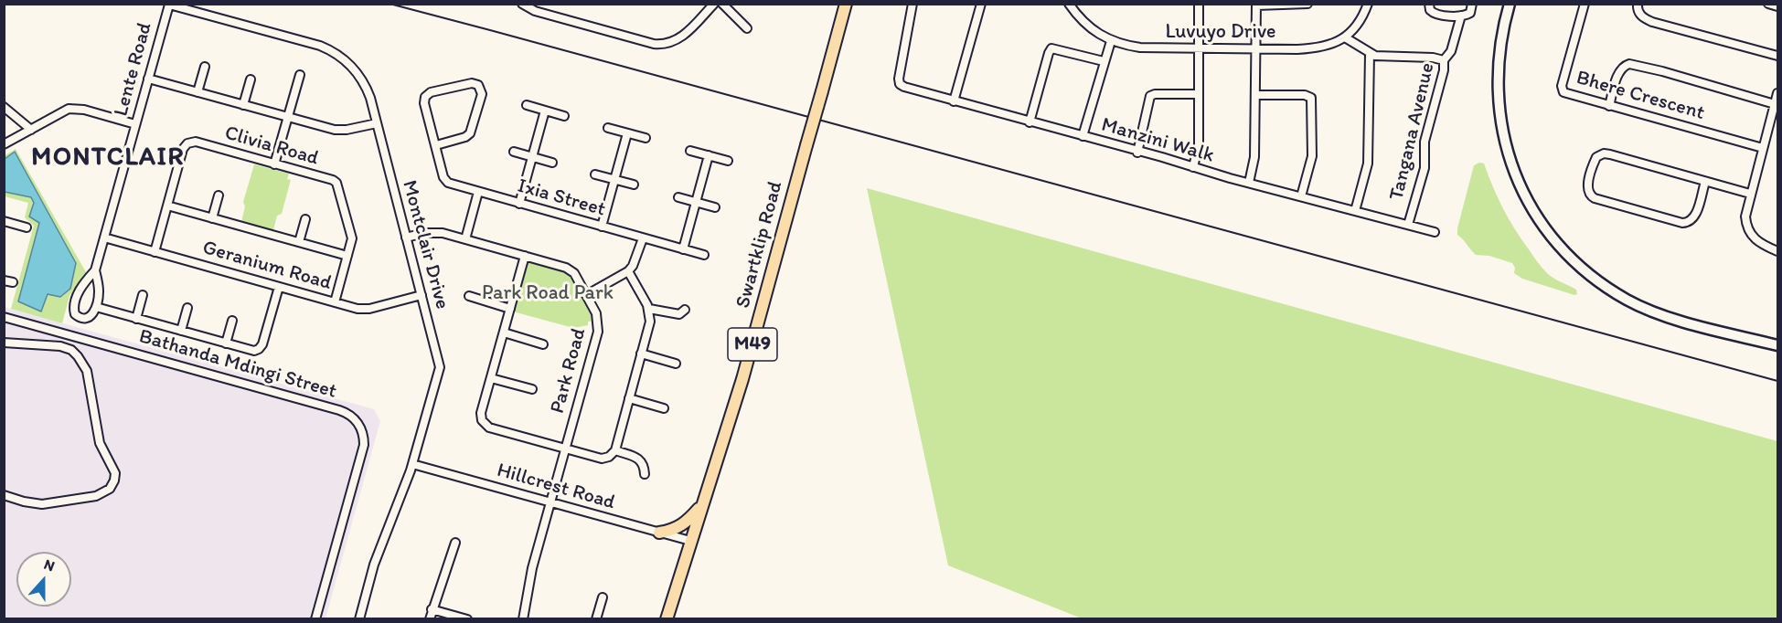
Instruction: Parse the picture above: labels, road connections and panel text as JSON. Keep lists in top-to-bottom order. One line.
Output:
{"streets":{"main road":["Swartklip Road","M49"],"street":["Luvuyo Drive","Lente Road","Bhere Crescent","Tangana Avenue","Manzini Walk","Clivia Road","Ixia Street","Montclair Drive","Geranium Road","Bathanda Mdingi Street","Park Road","Hillcrest Road"]},"crossings":[["Lente Road","Montclair Drive"],["Lente Road","Geranium Road"],["Tangana Avenue","Manzini Walk"],["Clivia Road","Geranium Road"],["Montclair Drive","Geranium Road"],["Montclair Drive","Park Road"],["Montclair Drive","Hillcrest Road"],["Swartklip Road","Hillcrest Road"],["Park Road","Hillcrest Road"]],"districts":["MONTCLAIR"],"parks":["Park Road Park"],"north":"top"}
